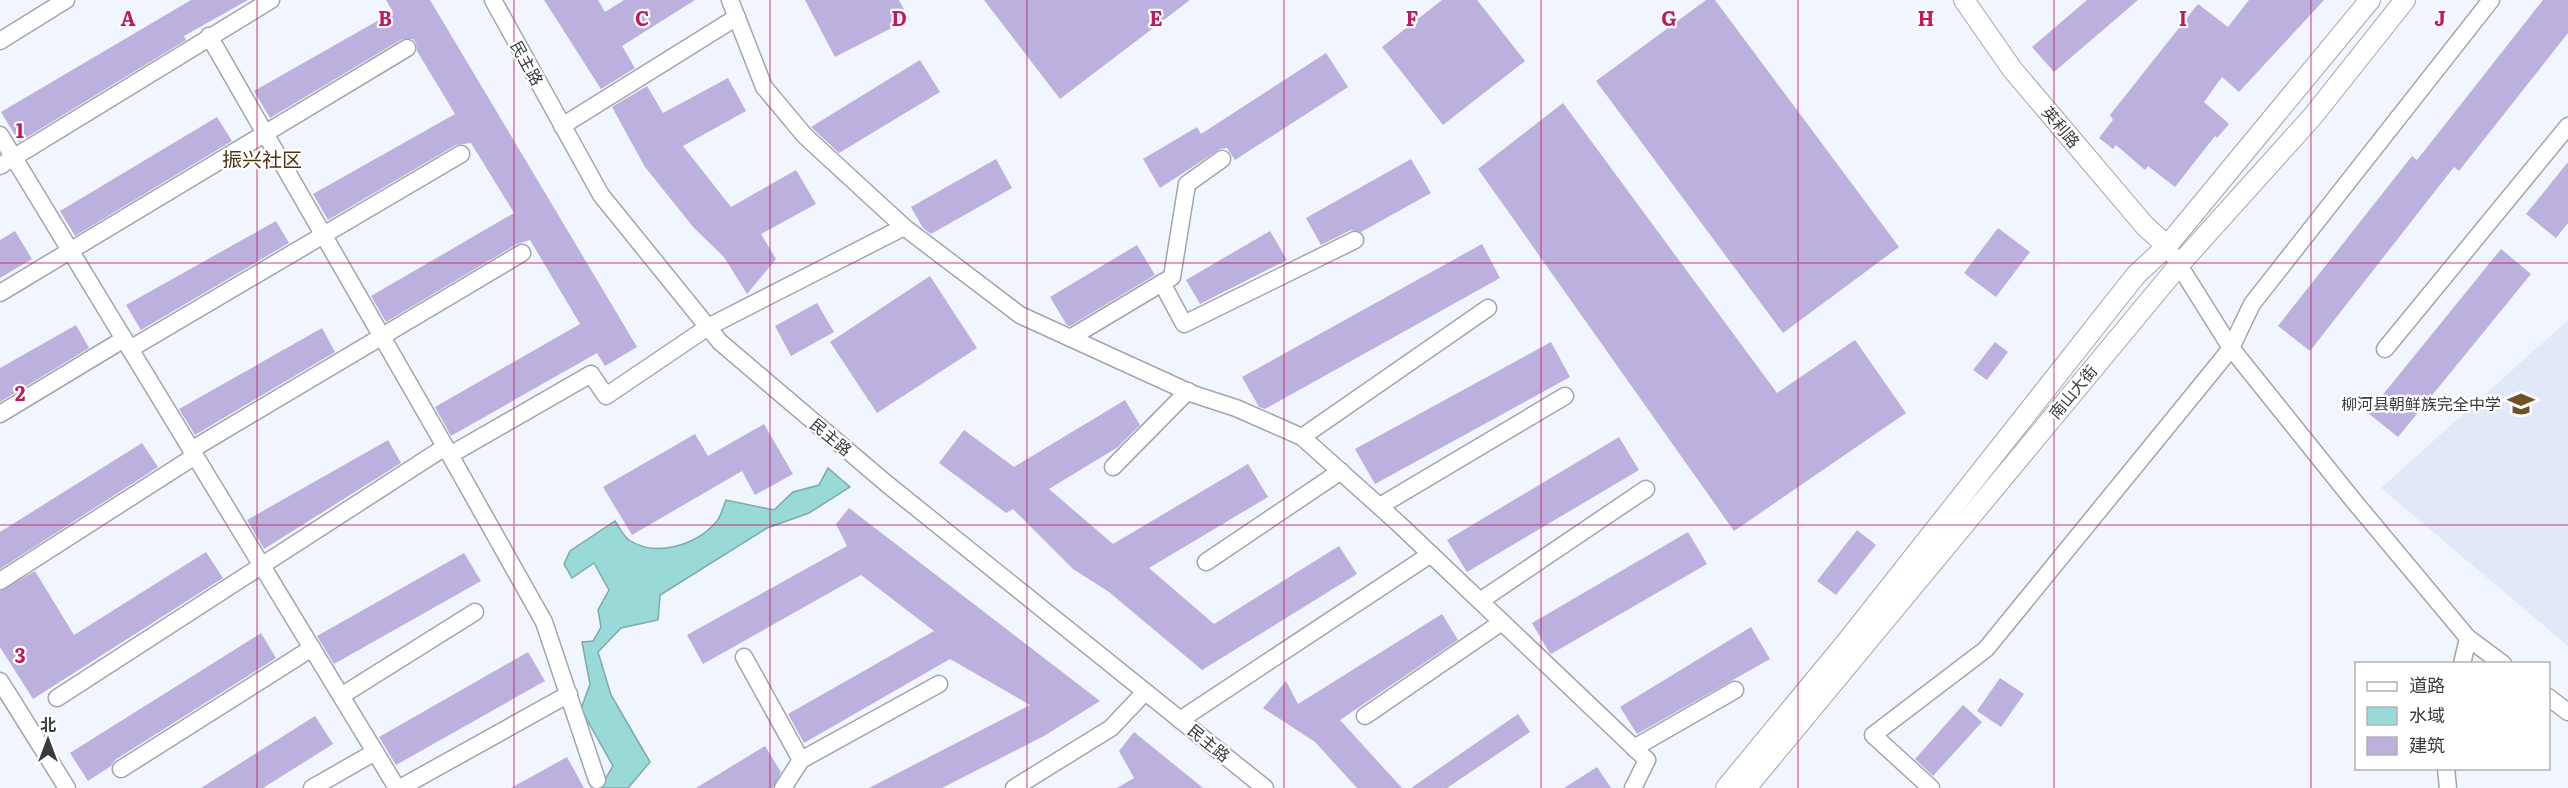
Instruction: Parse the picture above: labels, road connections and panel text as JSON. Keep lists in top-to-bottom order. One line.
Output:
{"streets":{"street":["民主路","英利路","南山大街"]},"crossings":[["英利路","南山大街"]],"districts":["振兴社区"],"places":{"school or university":["柳河县朝鲜族完全中学"]},"legend":["道路","水域","建筑"],"north":"top","grid":{"columns":["A","B","C","D","E","F","G","H","I","J"],"rows":["1","2","3"]}}
